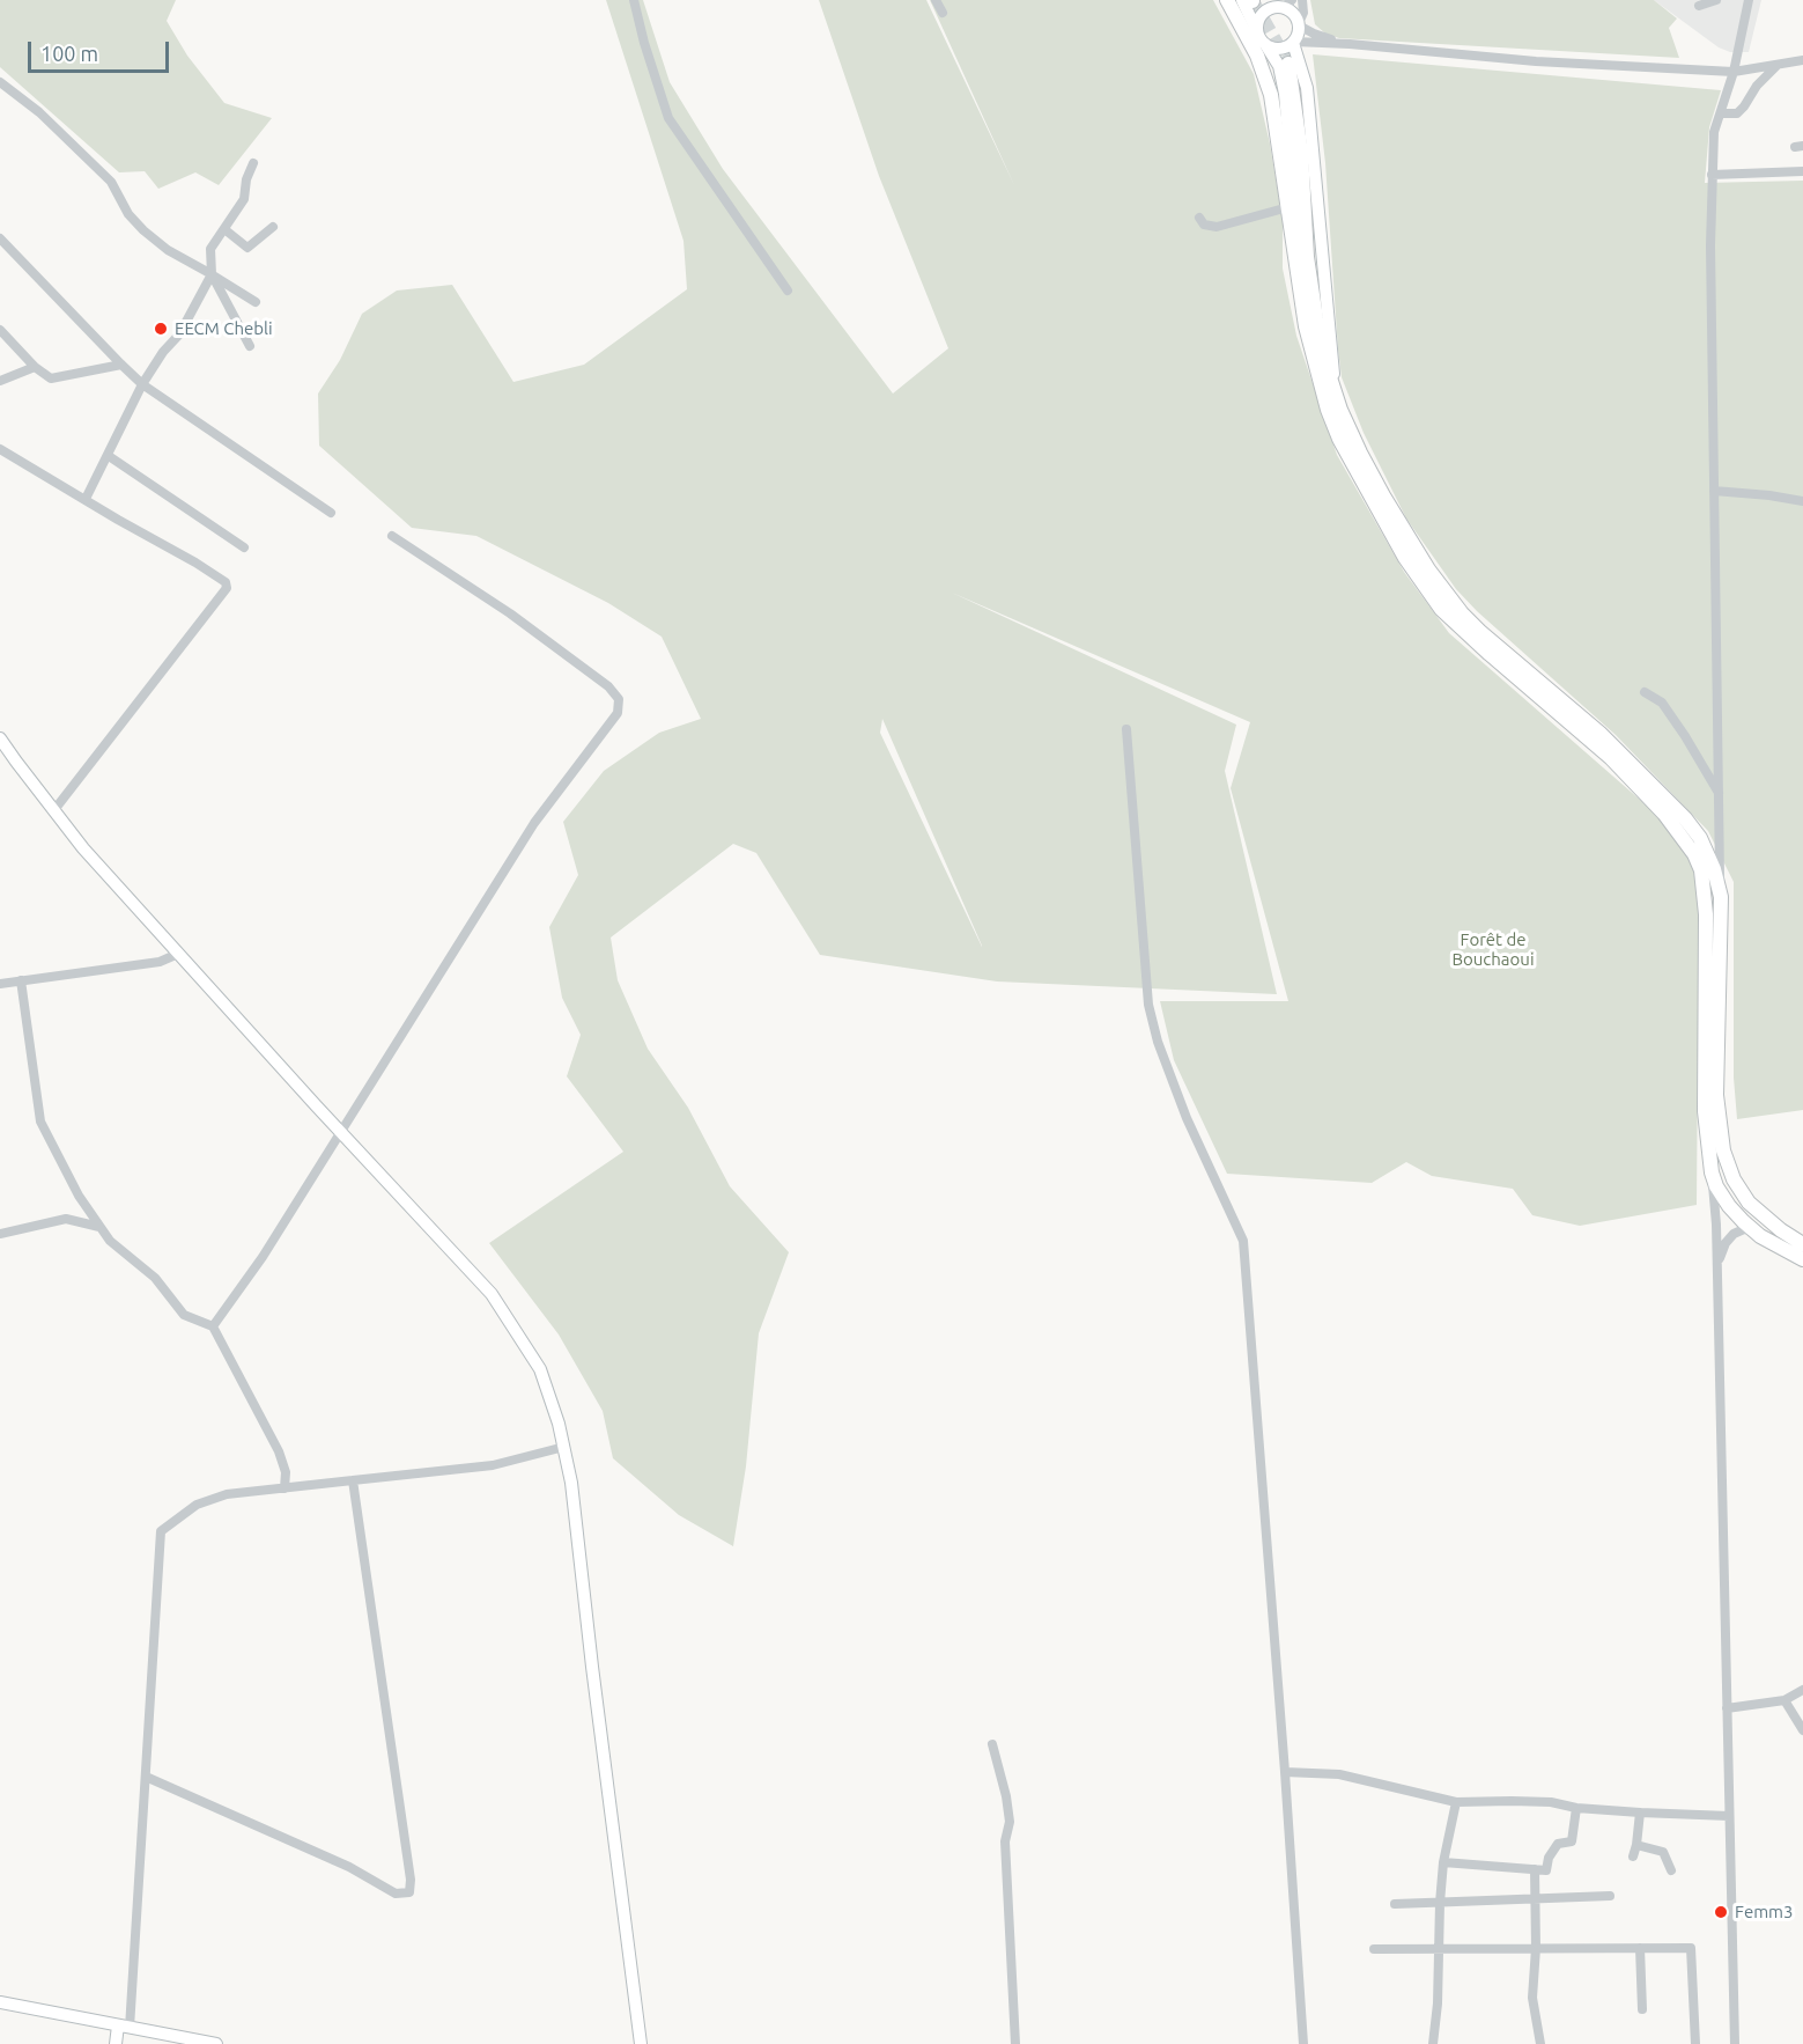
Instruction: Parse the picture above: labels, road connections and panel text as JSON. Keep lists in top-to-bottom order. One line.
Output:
{"parks":["Forêt de Bouchaoui"],"places":["EECM Chebli","Femm3"],"scale_bar":"100 m"}
